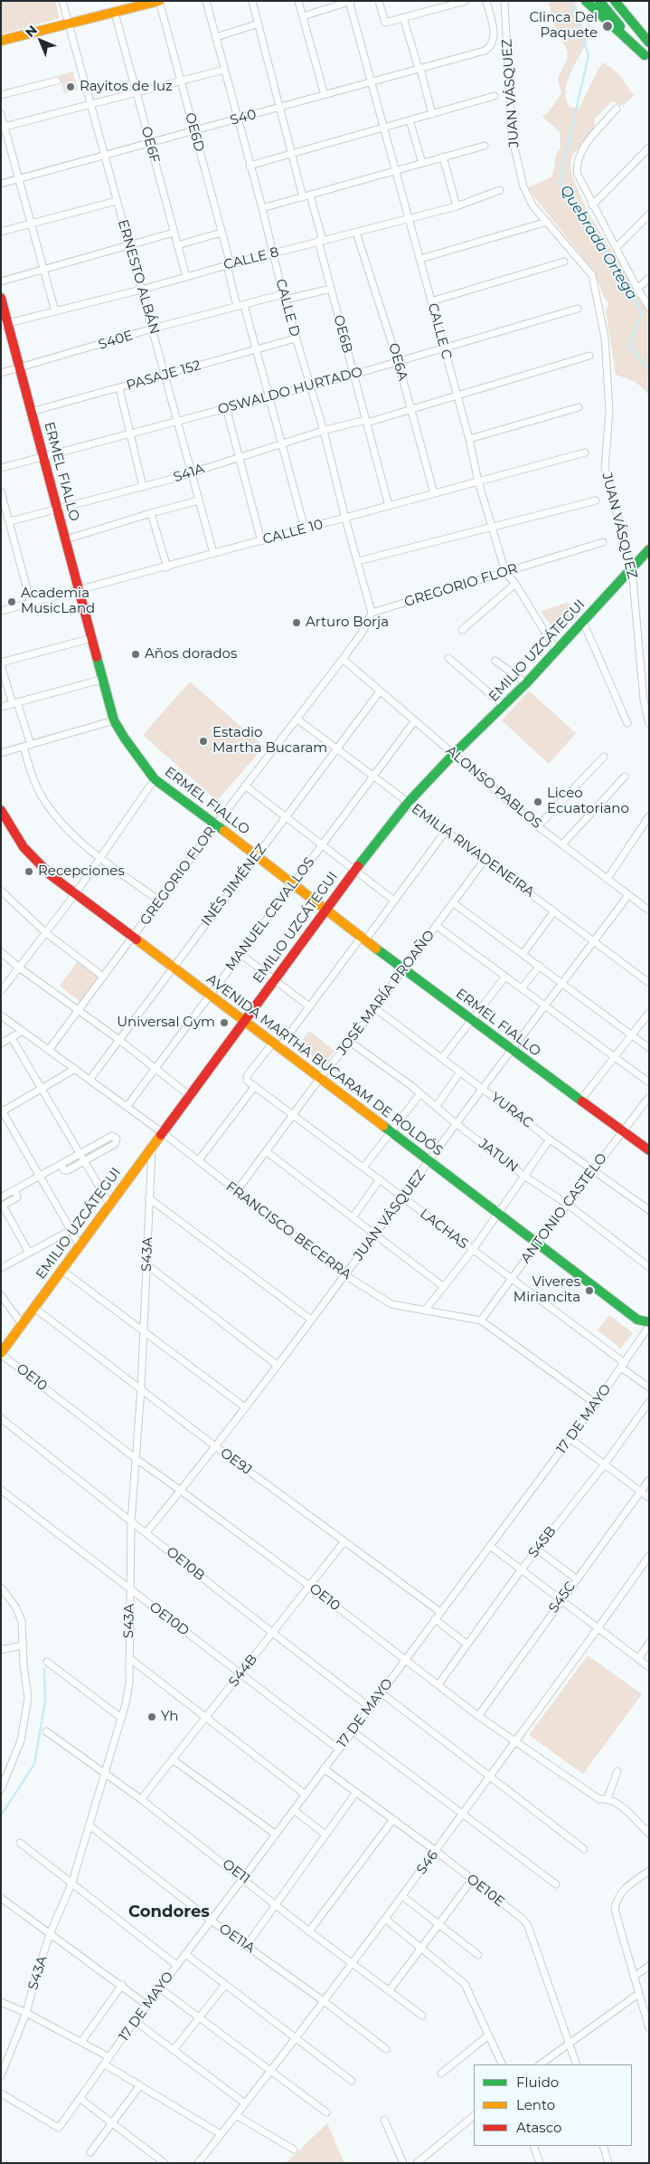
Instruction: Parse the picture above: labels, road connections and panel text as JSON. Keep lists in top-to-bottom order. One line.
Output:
{"streets":{"street":["JUAN VÁSQUEZ","S40","OE6D","OE6F","CALLE 8","ERNESTO ALBÁN","CALLE D","CALLE C","OE6B","S40E","OE6A","PASAJE 152","OSWALDO HURTADO","ERMEL FIALLO","S41A","CALLE 10","GREGORIO FLOR","EMILIO UZCÁTEGUI","ALONSO PABLOS","EMILIA RIVADENEIRA","INÉS JIMÉNEZ","MANUEL CEVALLOS","JOSÉ MARÍA PROAÑO","AVENIDA MARTHA BUCARAM DE ROLDÓS","YURAC","JATUN","ANTONIO CASTELO","LACHAS","FRANCISCO BECERRA","S43A","OE10","17 DE MAYO","OE9J","S45B","OE10B","S45C","OE10D","S44B","S46","OE11","OE10E","OE11A"]},"crossings":[["JUAN VÁSQUEZ","S40"],["JUAN VÁSQUEZ","ERMEL FIALLO"],["JUAN VÁSQUEZ","EMILIO UZCÁTEGUI"],["JUAN VÁSQUEZ","ALONSO PABLOS"],["JUAN VÁSQUEZ","EMILIA RIVADENEIRA"],["JUAN VÁSQUEZ","AVENIDA MARTHA BUCARAM DE ROLDÓS"],["JUAN VÁSQUEZ","YURAC"],["JUAN VÁSQUEZ","JATUN"],["JUAN VÁSQUEZ","LACHAS"],["JUAN VÁSQUEZ","FRANCISCO BECERRA"],["JUAN VÁSQUEZ","OE10"],["JUAN VÁSQUEZ","OE9J"],["JUAN VÁSQUEZ","OE10B"],["S40","OE6D"],["S40","OE6F"],["S40","ERNESTO ALBÁN"],["S40","CALLE D"],["S40","CALLE C"],["OE6D","CALLE 8"],["OE6D","S40E"],["OE6D","PASAJE 152"],["OE6D","OSWALDO HURTADO"],["OE6D","S41A"],["OE6D","CALLE 10"],["OE6F","CALLE 8"],["CALLE 8","ERNESTO ALBÁN"],["CALLE 8","CALLE D"],["CALLE 8","CALLE C"],["CALLE 8","OE6B"],["CALLE 8","OE6A"],["CALLE 8","ERMEL FIALLO"],["ERNESTO ALBÁN","S40E"],["ERNESTO ALBÁN","PASAJE 152"],["ERNESTO ALBÁN","OSWALDO HURTADO"],["ERNESTO ALBÁN","S41A"],["ERNESTO ALBÁN","CALLE 10"],["CALLE D","S40E"],["CALLE D","PASAJE 152"],["CALLE D","OSWALDO HURTADO"],["CALLE D","S41A"],["CALLE D","CALLE 10"],["CALLE D","GREGORIO FLOR"],["CALLE C","OSWALDO HURTADO"],["CALLE C","S41A"],["CALLE C","CALLE 10"],["CALLE C","GREGORIO FLOR"],["CALLE C","EMILIO UZCÁTEGUI"],["OE6B","S40E"],["OE6B","OSWALDO HURTADO"],["OE6B","S41A"],["OE6B","CALLE 10"],["S40E","ERMEL FIALLO"],["OE6A","OSWALDO HURTADO"],["OE6A","S41A"],["OE6A","CALLE 10"],["PASAJE 152","ERMEL FIALLO"],["OSWALDO HURTADO","ERMEL FIALLO"],["ERMEL FIALLO","S41A"],["ERMEL FIALLO","CALLE 10"],["ERMEL FIALLO","GREGORIO FLOR"],["ERMEL FIALLO","EMILIO UZCÁTEGUI"],["ERMEL FIALLO","INÉS JIMÉNEZ"],["ERMEL FIALLO","MANUEL CEVALLOS"],["ERMEL FIALLO","JOSÉ MARÍA PROAÑO"],["ERMEL FIALLO","ANTONIO CASTELO"],["GREGORIO FLOR","ALONSO PABLOS"],["GREGORIO FLOR","EMILIA RIVADENEIRA"],["GREGORIO FLOR","AVENIDA MARTHA BUCARAM DE ROLDÓS"],["GREGORIO FLOR","FRANCISCO BECERRA"],["EMILIO UZCÁTEGUI","ALONSO PABLOS"],["EMILIO UZCÁTEGUI","EMILIA RIVADENEIRA"],["EMILIO UZCÁTEGUI","AVENIDA MARTHA BUCARAM DE ROLDÓS"],["EMILIO UZCÁTEGUI","FRANCISCO BECERRA"],["EMILIO UZCÁTEGUI","S43A"],["EMILIO UZCÁTEGUI","OE10"],["EMILIO UZCÁTEGUI","OE9J"],["ALONSO PABLOS","INÉS JIMÉNEZ"],["ALONSO PABLOS","MANUEL CEVALLOS"],["EMILIA RIVADENEIRA","INÉS JIMÉNEZ"],["EMILIA RIVADENEIRA","MANUEL CEVALLOS"],["EMILIA RIVADENEIRA","JOSÉ MARÍA PROAÑO"],["INÉS JIMÉNEZ","AVENIDA MARTHA BUCARAM DE ROLDÓS"],["INÉS JIMÉNEZ","FRANCISCO BECERRA"],["MANUEL CEVALLOS","AVENIDA MARTHA BUCARAM DE ROLDÓS"],["MANUEL CEVALLOS","FRANCISCO BECERRA"],["JOSÉ MARÍA PROAÑO","AVENIDA MARTHA BUCARAM DE ROLDÓS"],["JOSÉ MARÍA PROAÑO","YURAC"],["JOSÉ MARÍA PROAÑO","JATUN"],["JOSÉ MARÍA PROAÑO","LACHAS"],["JOSÉ MARÍA PROAÑO","FRANCISCO BECERRA"],["AVENIDA MARTHA BUCARAM DE ROLDÓS","ANTONIO CASTELO"],["AVENIDA MARTHA BUCARAM DE ROLDÓS","LACHAS"],["YURAC","ANTONIO CASTELO"],["JATUN","ANTONIO CASTELO"],["ANTONIO CASTELO","LACHAS"],["ANTONIO CASTELO","FRANCISCO BECERRA"],["LACHAS","17 DE MAYO"],["FRANCISCO BECERRA","17 DE MAYO"],["S43A","OE10"],["S43A","OE9J"],["S43A","OE10B"],["S43A","OE10D"],["S43A","OE11"],["S43A","OE11A"],["OE10","17 DE MAYO"],["OE10","S45B"],["OE10","S45C"],["OE10","S44B"],["OE10","S46"],["17 DE MAYO","OE9J"],["17 DE MAYO","OE10B"],["17 DE MAYO","OE10D"],["17 DE MAYO","OE11"],["17 DE MAYO","OE10E"],["17 DE MAYO","OE11A"],["OE9J","S44B"],["OE10B","S44B"],["OE10D","S44B"],["S44B","OE11"],["S46","OE11"],["S46","OE10E"],["S46","OE11A"]],"districts":["Condores"],"water":["Quebrada Ortega"],"places":["Clinca Del Paquete","Rayitos de luz","Academia MusicLand","Arturo Borja","Años dorados","Estadio Martha Bucaram","Liceo Ecuatoriano","Recepciones","Universal Gym","Viveres Miriancita","Yh"],"legend":["Fluido","Lento","Atasco"],"north":"top left"}
